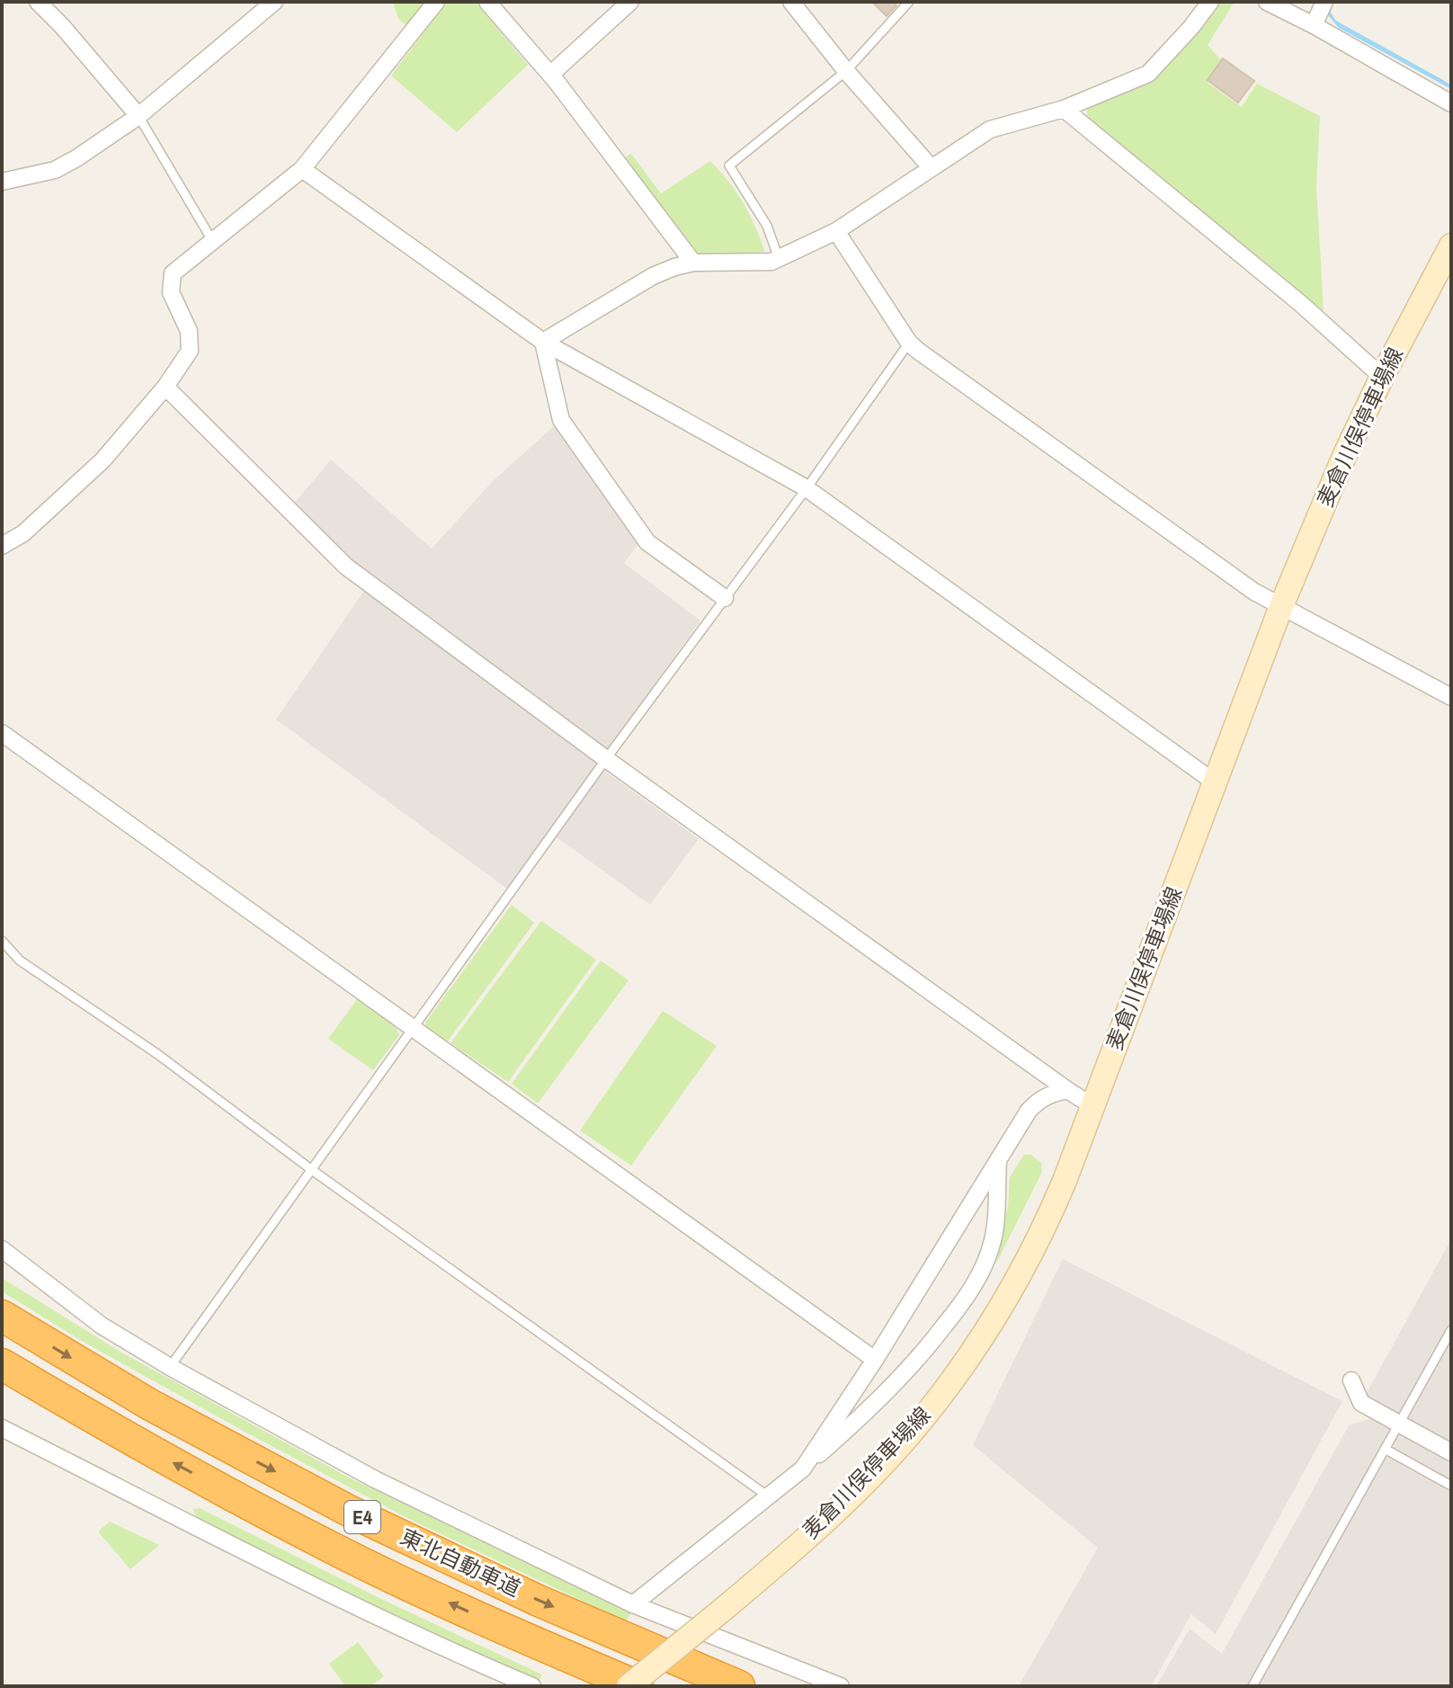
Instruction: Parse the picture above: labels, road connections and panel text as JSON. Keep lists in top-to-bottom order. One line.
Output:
{"streets":{"highway":["E4","東北自動車道"],"main road":["麦倉川俣停車場線"]}}
